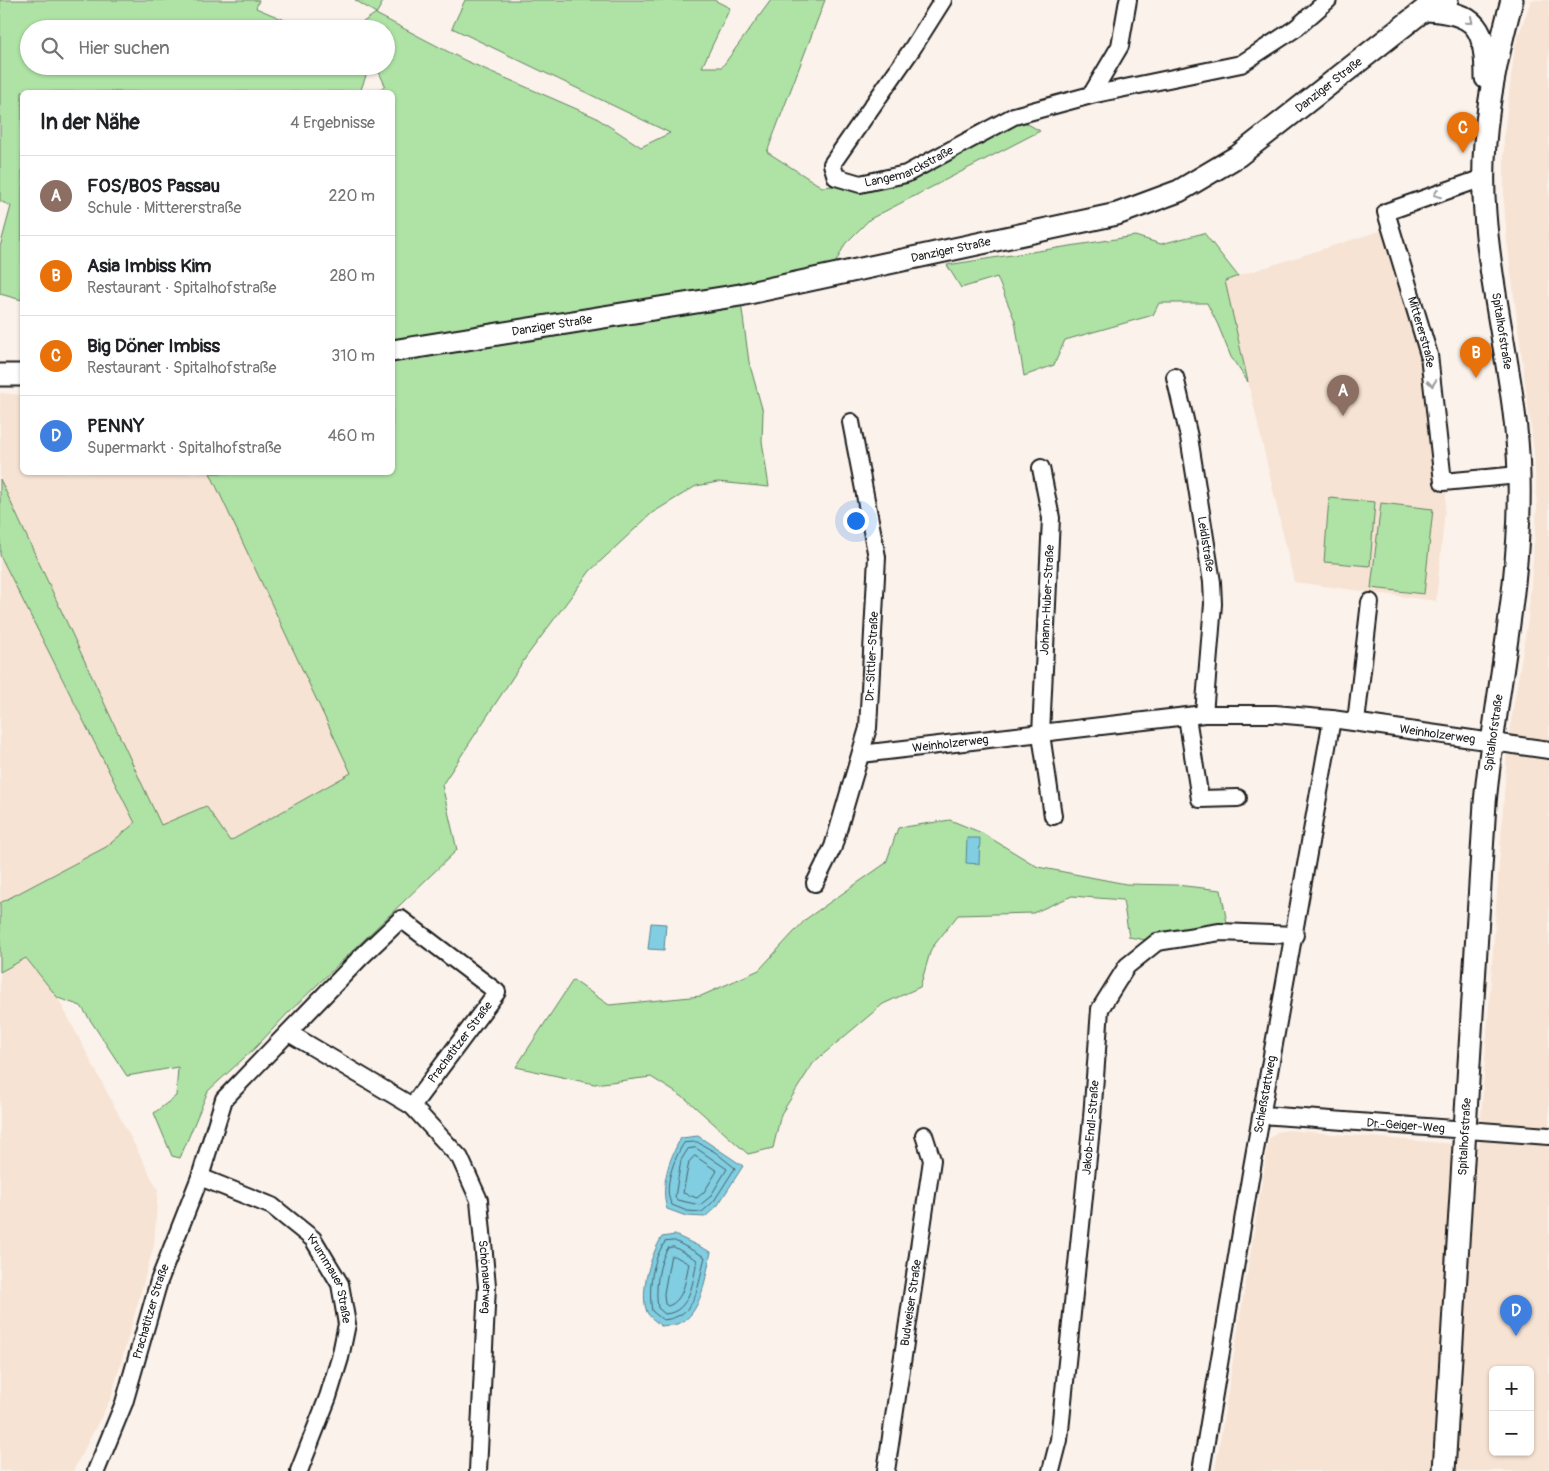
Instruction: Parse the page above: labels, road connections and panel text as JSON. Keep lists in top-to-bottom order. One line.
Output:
{"streets":{"street":["Danziger Straße","Langemarckstraße","Spitalhofstraße","Mittererstraße","Leidlstraße","Johann-Huber-Straße","Dr.-Sittler-Straße","Weinholzerweg","Prachatitzer Straße","Schießstattweg","Dr.-Geiger-Weg","Jakob-Endl-Straße","Schönauerweg","Krummauer Straße","Budweiser Straße"]},"crossings":[["Spitalhofstraße","Mittererstraße"],["Spitalhofstraße","Weinholzerweg"],["Spitalhofstraße","Dr.-Geiger-Weg"],["Leidlstraße","Weinholzerweg"],["Johann-Huber-Straße","Weinholzerweg"],["Dr.-Sittler-Straße","Weinholzerweg"],["Weinholzerweg","Schießstattweg"],["Prachatitzer Straße","Schönauerweg"],["Prachatitzer Straße","Krummauer Straße"],["Schießstattweg","Dr.-Geiger-Weg"],["Schießstattweg","Jakob-Endl-Straße"]],"page":{"search":"Hier suchen","heading":["In der Nähe","4 Ergebnisse"],"pins":["C","B","A","D"],"list":[{"mark":"A","name":"FOS/BOS Passau","note":"Schule · Mittererstraße","value":"220 m"},{"mark":"B","name":"Asia Imbiss Kim","note":"Restaurant · Spitalhofstraße","value":"280 m"},{"mark":"C","name":"Big Döner Imbiss","note":"Restaurant · Spitalhofstraße","value":"310 m"},{"mark":"D","name":"PENNY","note":"Supermarkt · Spitalhofstraße","value":"460 m"}],"map_buttons":["+","−"]}}
